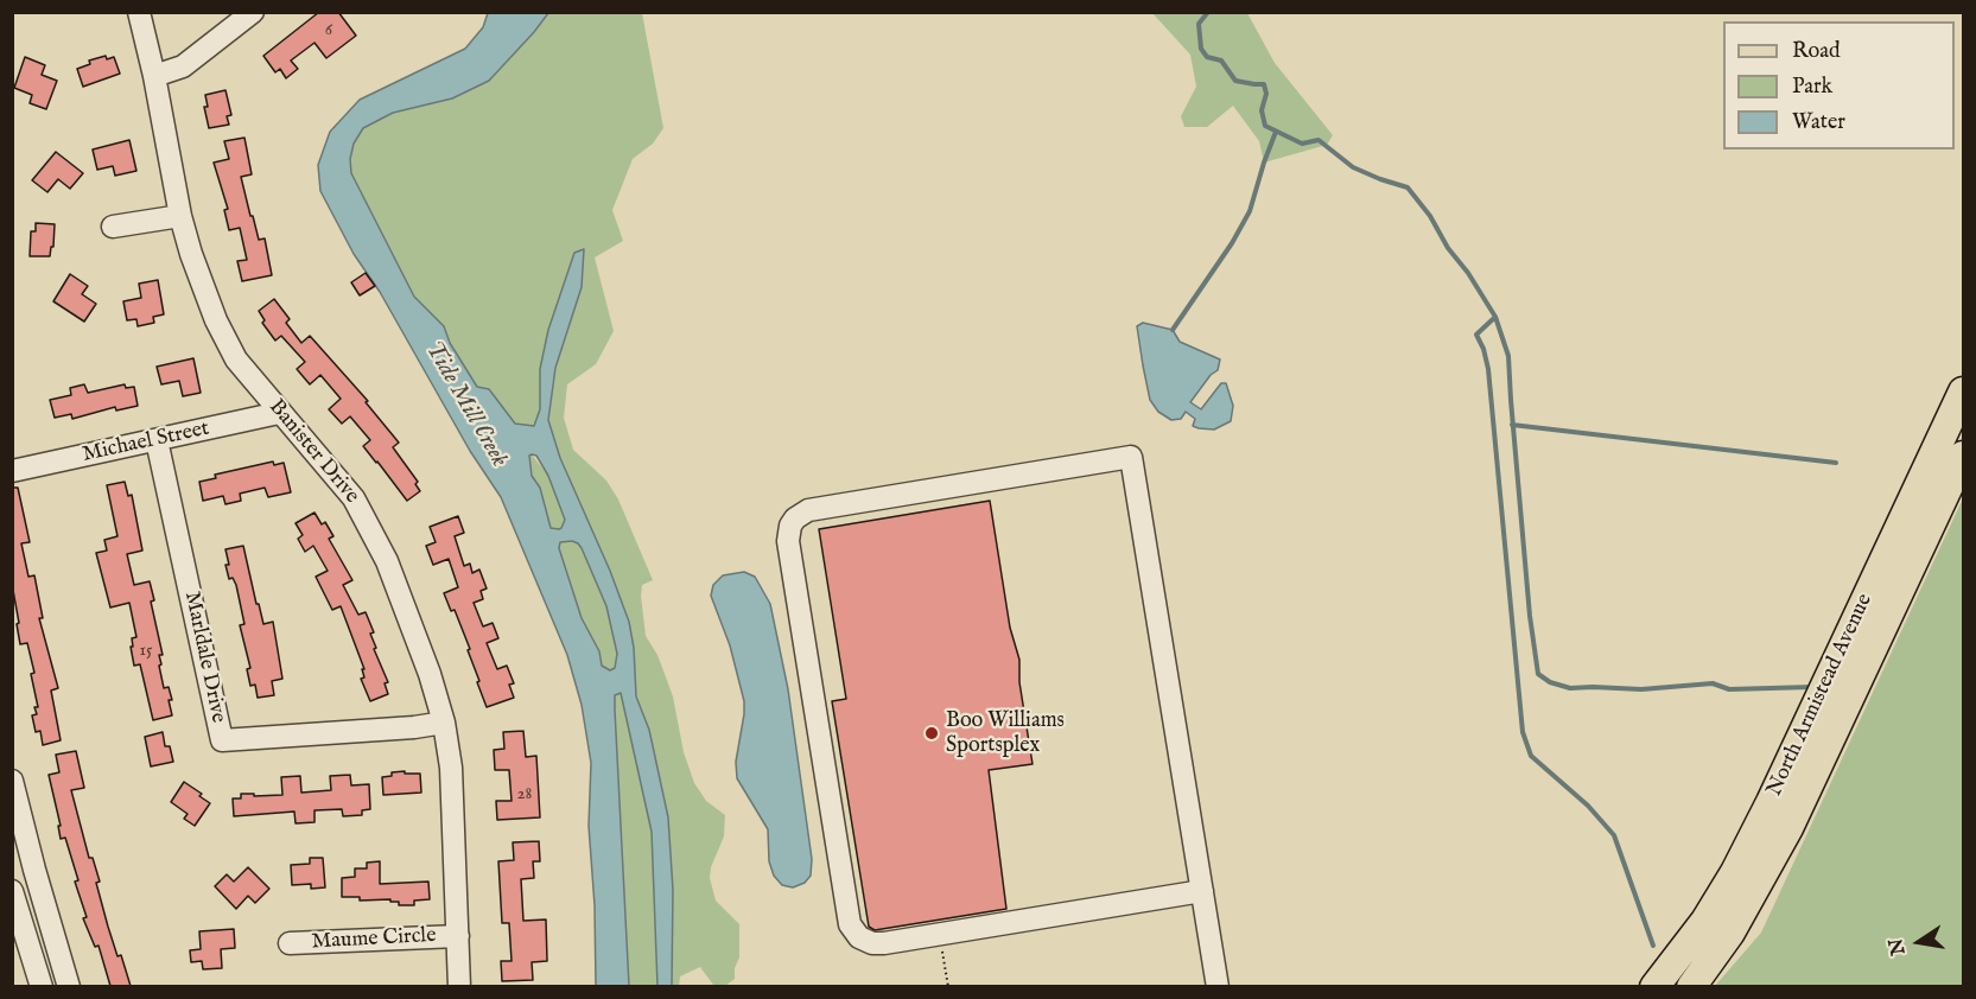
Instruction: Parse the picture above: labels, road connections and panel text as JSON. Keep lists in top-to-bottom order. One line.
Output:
{"streets":{"main road":["North Armistead Avenue"],"street":["Michael Street","Banister Drive","Marldale Drive","Maume Circle"]},"crossings":[["Michael Street","Banister Drive"],["Michael Street","Marldale Drive"],["Banister Drive","Marldale Drive"],["Banister Drive","Maume Circle"]],"water":["Tide Mill Creek"],"places":["Boo Williams Sportsplex"],"house_numbers":["6","15","28"],"legend":["Road","Park","Water"],"north":"left"}
